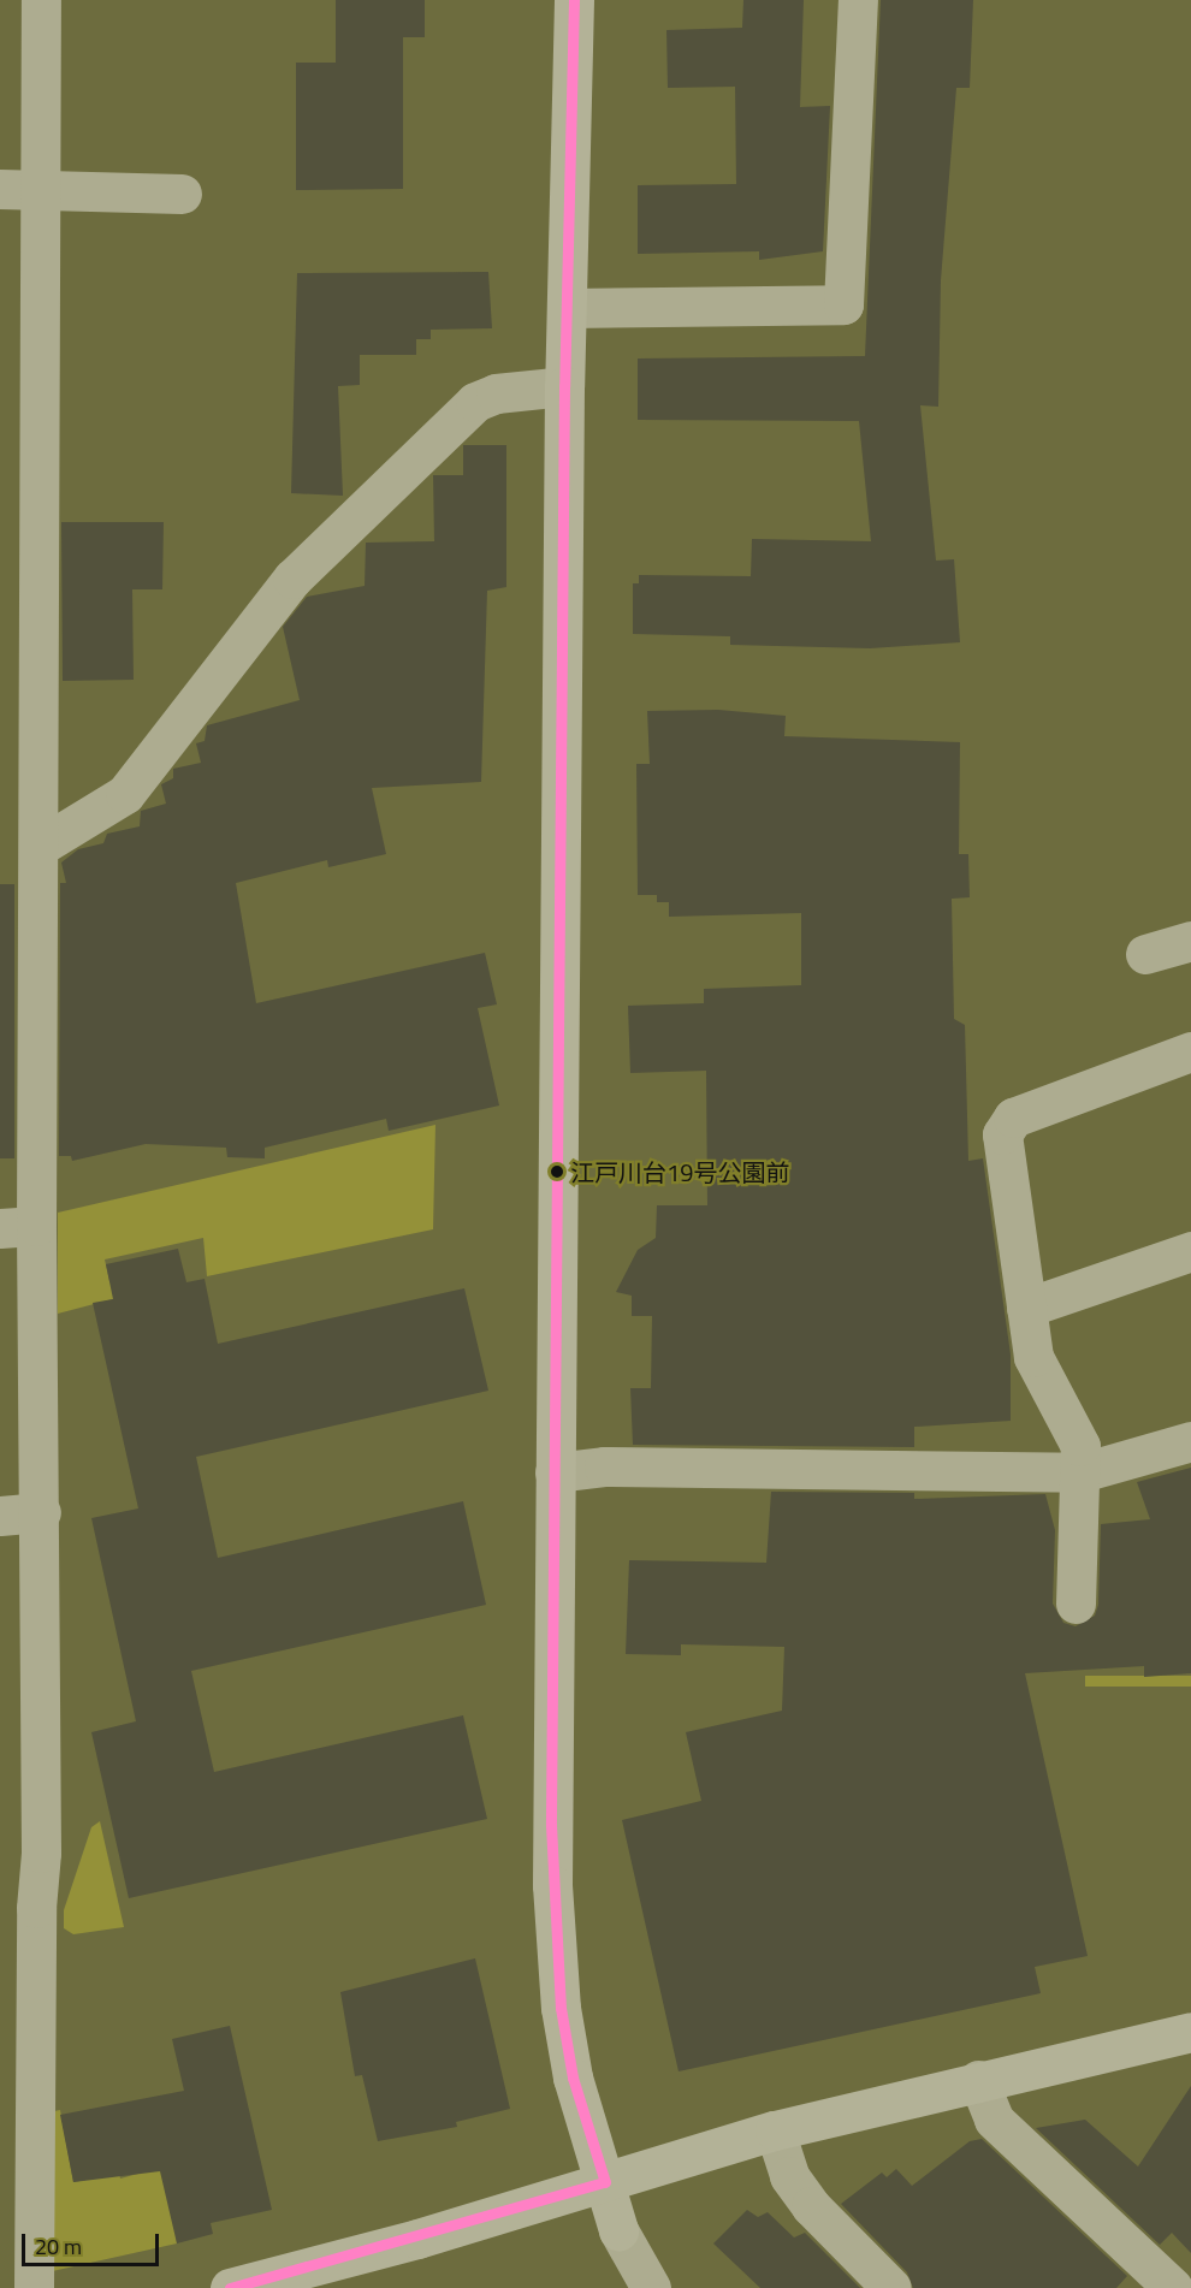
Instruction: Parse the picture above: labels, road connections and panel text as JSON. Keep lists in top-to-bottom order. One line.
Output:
{"places":["江戸川台19号公園前"],"scale_bar":"20 m"}
